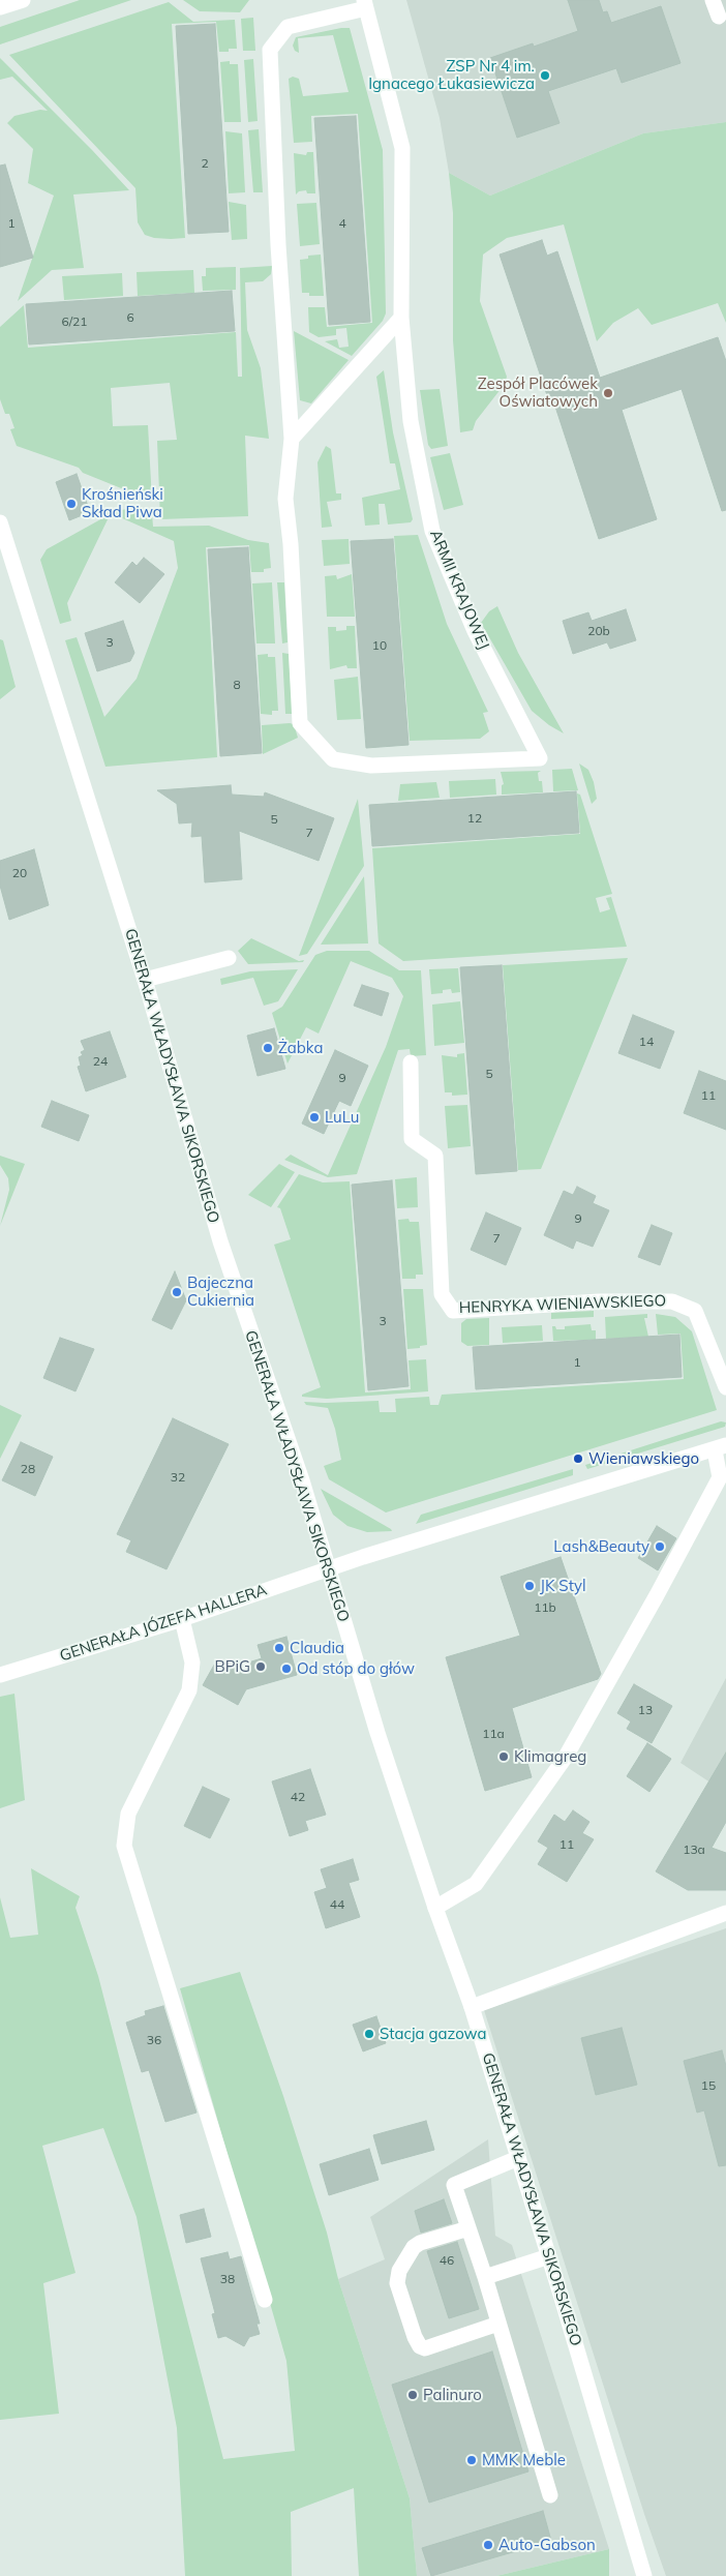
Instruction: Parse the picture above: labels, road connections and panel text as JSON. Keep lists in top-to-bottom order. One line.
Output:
{"streets":{"street":["ARMII KRAJOWEJ","GENERAŁA WŁADYSŁAWA SIKORSKIEGO","HENRYKA WIENIAWSKIEGO","GENERAŁA JÓZEFA HALLERA"]},"crossings":[["GENERAŁA WŁADYSŁAWA SIKORSKIEGO","GENERAŁA JÓZEFA HALLERA"]],"places":["ZSP Nr 4 im. Ignacego Łukasiewicza","Zespół Placówek Oświatowych","Krośnieński Skład Piwa","Żabka","LuLu","Bajeczna Cukiernia","Wieniawskiego","Lash&Beauty","JK Styl","Claudia","BPiG","Od stóp do głów","Klimagreg","Stacja gazowa","Palinuro","MMK Meble","Auto-Gabson"],"house_numbers":["2","1","4","6","6/21","20b","3","10","8","12","5","7","20","14","24","5","9","11","9","7","3","1","28","32","11b","13","11a","42","11","13a","44","36","15","46","38"]}
